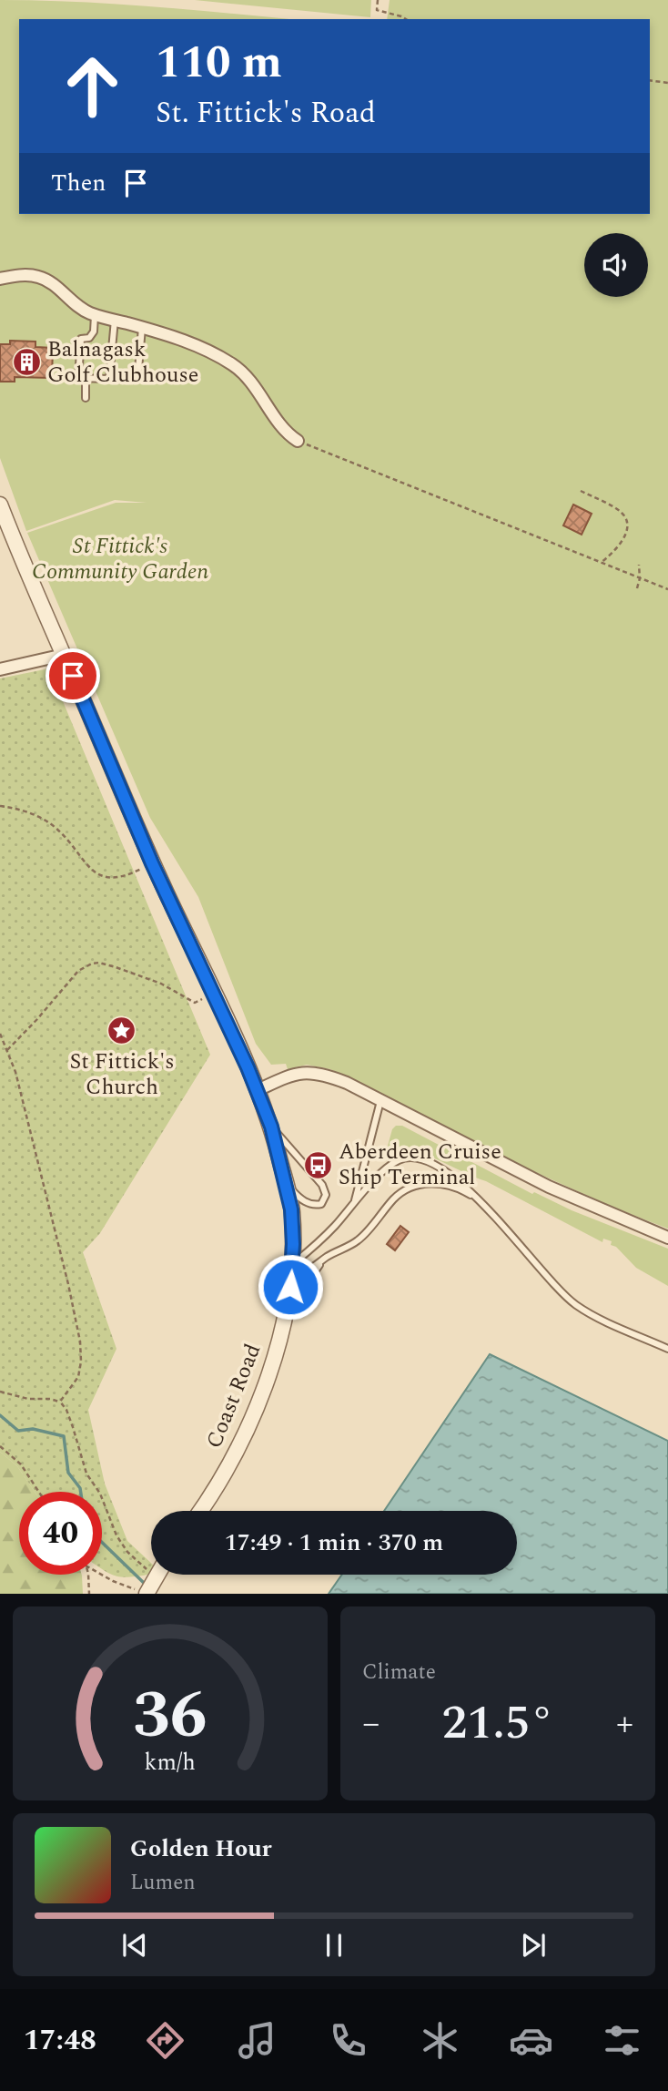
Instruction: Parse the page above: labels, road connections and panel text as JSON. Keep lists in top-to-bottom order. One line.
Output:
{"streets":{"street":["Coast Road"]},"parks":["St Fittick's Community Garden"],"places":{"building":["Balnagask Golf Clubhouse"],"place":["St Fittick's Church"],"bus stop":["Aberdeen Cruise Ship Terminal"]},"page":{"turn":["110 m","St. Fittick's Road"],"then":"Then","limit":"40","trip":"17:49 · 1 min · 370 m","tile":"Climate","heat":["−","21.5°","+"],"song":["Golden Hour","Lumen"],"tabs":"17:48","gauge":["36","km/h"]}}
